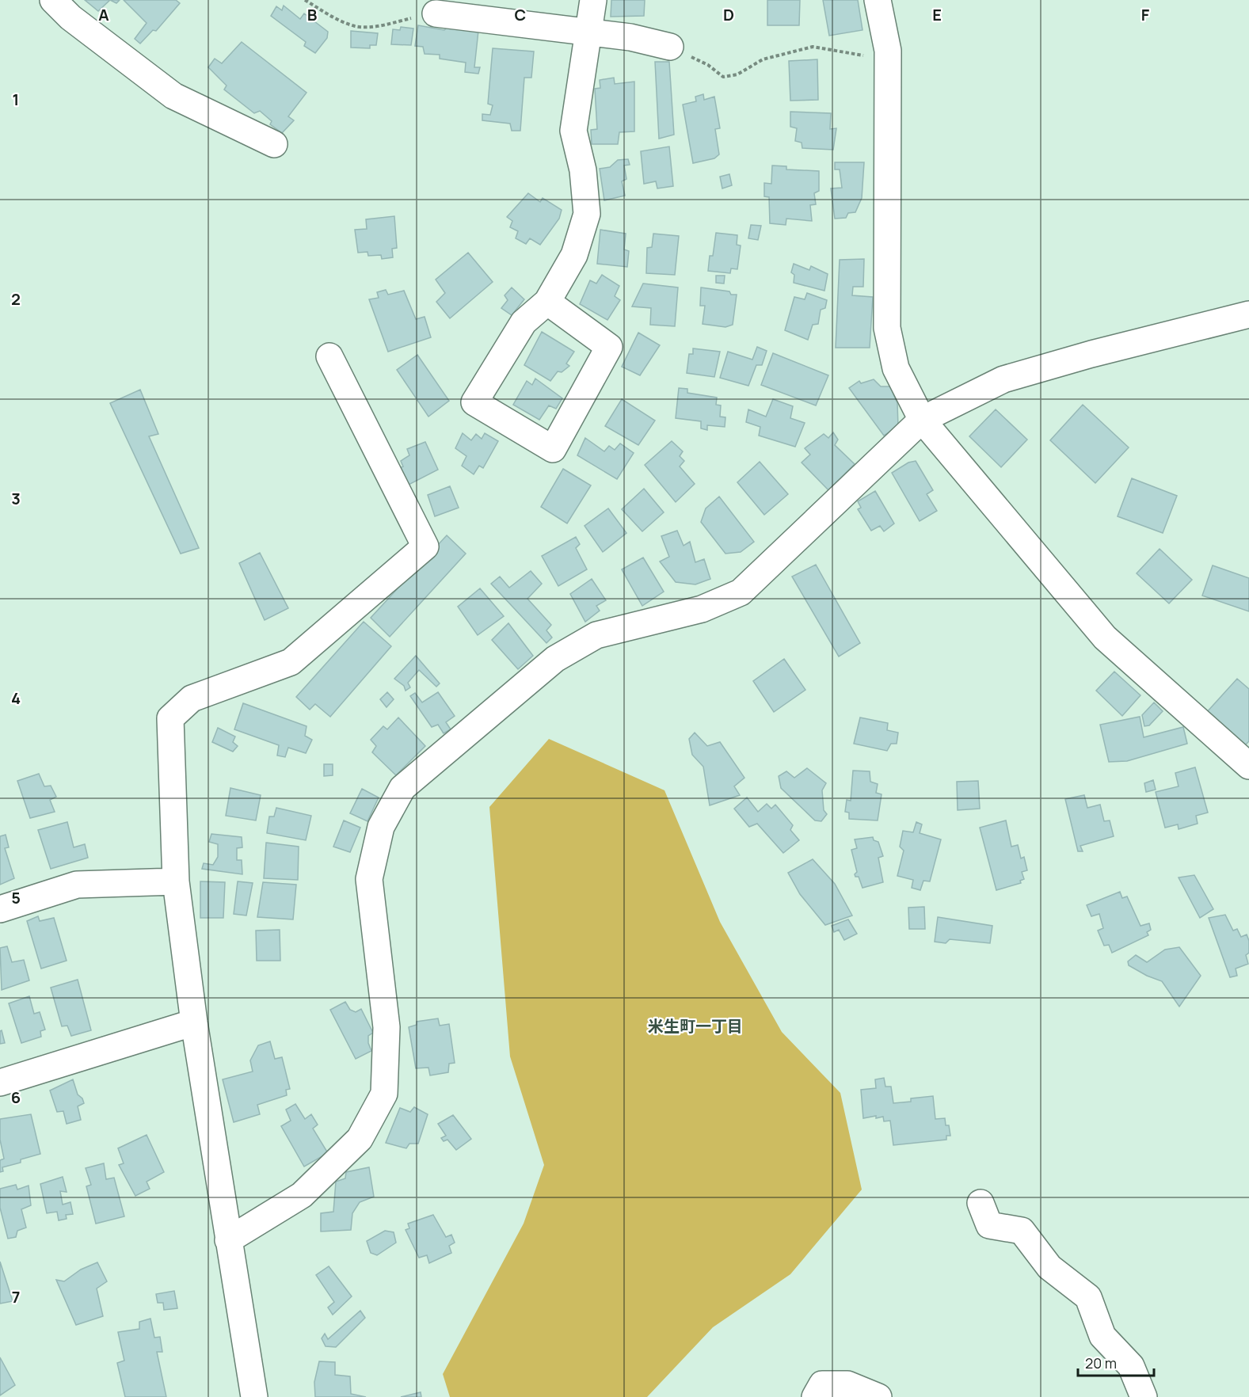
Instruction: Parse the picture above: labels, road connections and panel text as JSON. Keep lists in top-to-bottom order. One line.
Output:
{"districts":["米生町一丁目"],"scale_bar":"20 m","grid":{"columns":["A","B","C","D","E","F"],"rows":["1","2","3","4","5","6","7"]}}
